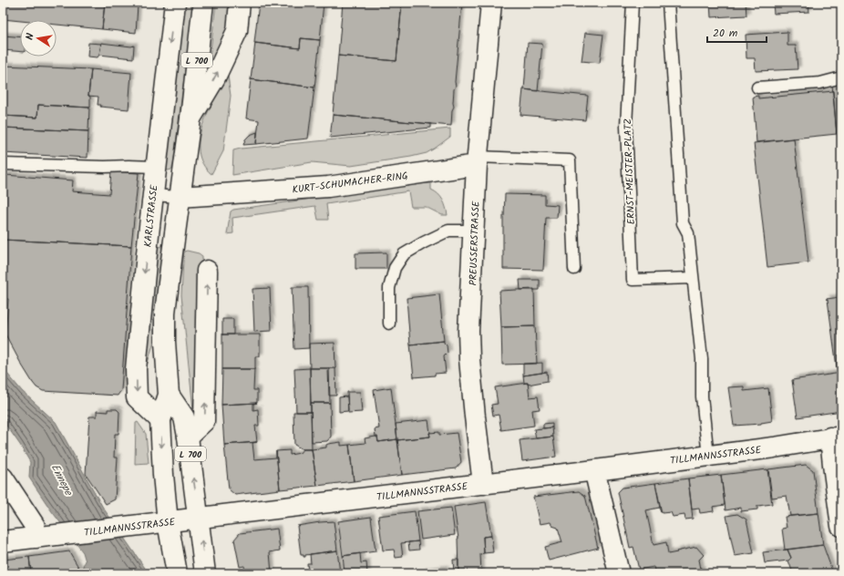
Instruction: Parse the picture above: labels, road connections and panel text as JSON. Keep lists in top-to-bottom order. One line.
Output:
{"streets":{"street":["L 700","KURT-SCHUMACHER-RING","KARLSTRASSE","PREUSSERSTRASSE","TILLMANNSSTRASSE"],"lane":["ERNST-MEISTER-PLATZ"]},"crossings":[["L 700","KURT-SCHUMACHER-RING"],["L 700","KARLSTRASSE"],["L 700","TILLMANNSSTRASSE"],["KURT-SCHUMACHER-RING","PREUSSERSTRASSE"],["PREUSSERSTRASSE","TILLMANNSSTRASSE"]],"water":["Ennepe"],"scale_bar":"20 m","north":"left"}
